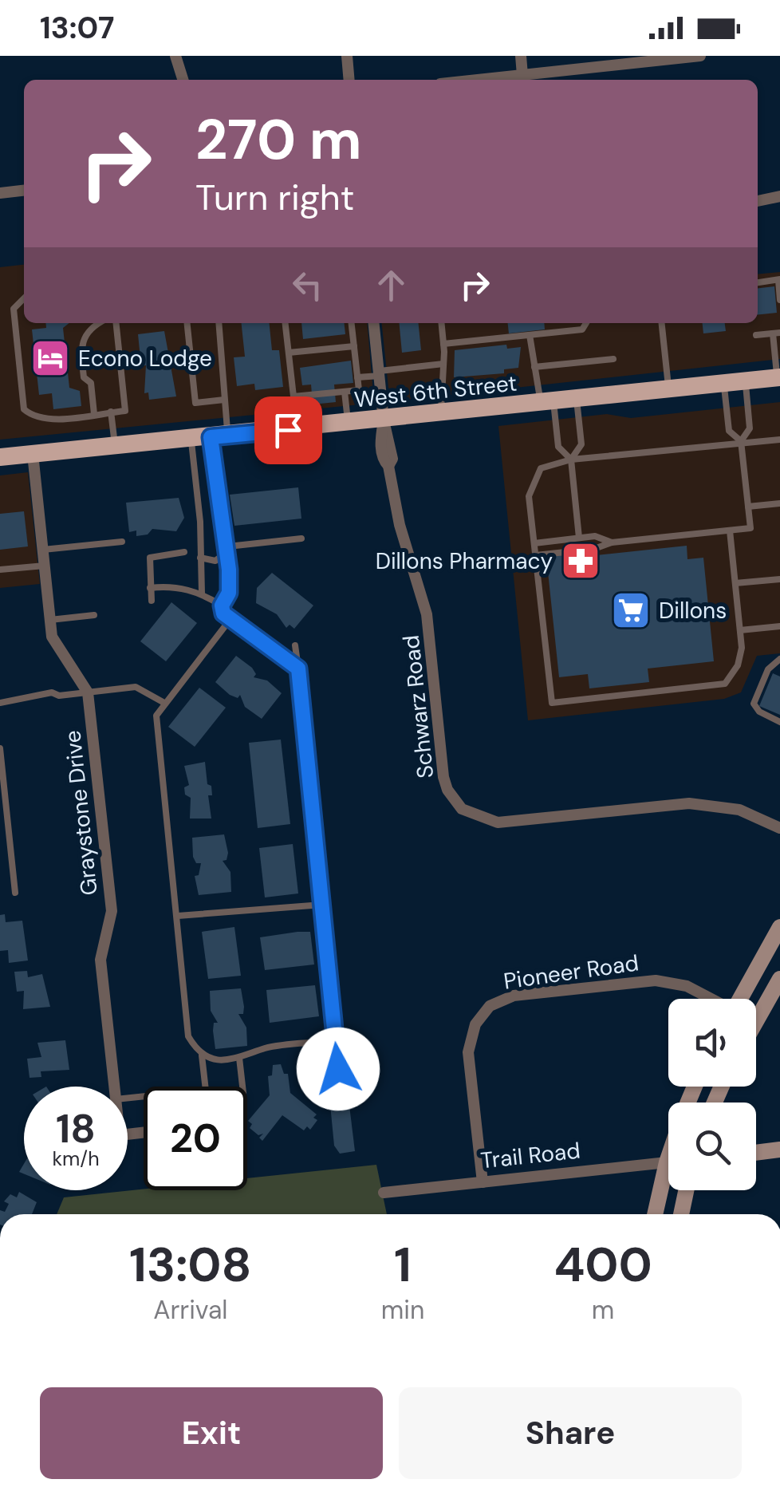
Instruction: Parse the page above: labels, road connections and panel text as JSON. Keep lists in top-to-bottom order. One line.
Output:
{"streets":{"main road":["West 6th Street"],"street":["Schwarz Road","Graystone Drive","Pioneer Road","Trail Road"]},"crossings":[["West 6th Street","Schwarz Road"],["West 6th Street","Graystone Drive"],["Pioneer Road","Trail Road"]],"places":{"hotel":["Econo Lodge"],"pharmacy":["Dillons Pharmacy"],"supermarket":["Dillons"]},"page":{"status":"13:07","turn":["270 m","Turn right"],"speed":"18 km/h","limit":"20","eta":["13:08","Arrival","1","min","400","m"],"buttons":["Exit","Share"]}}
